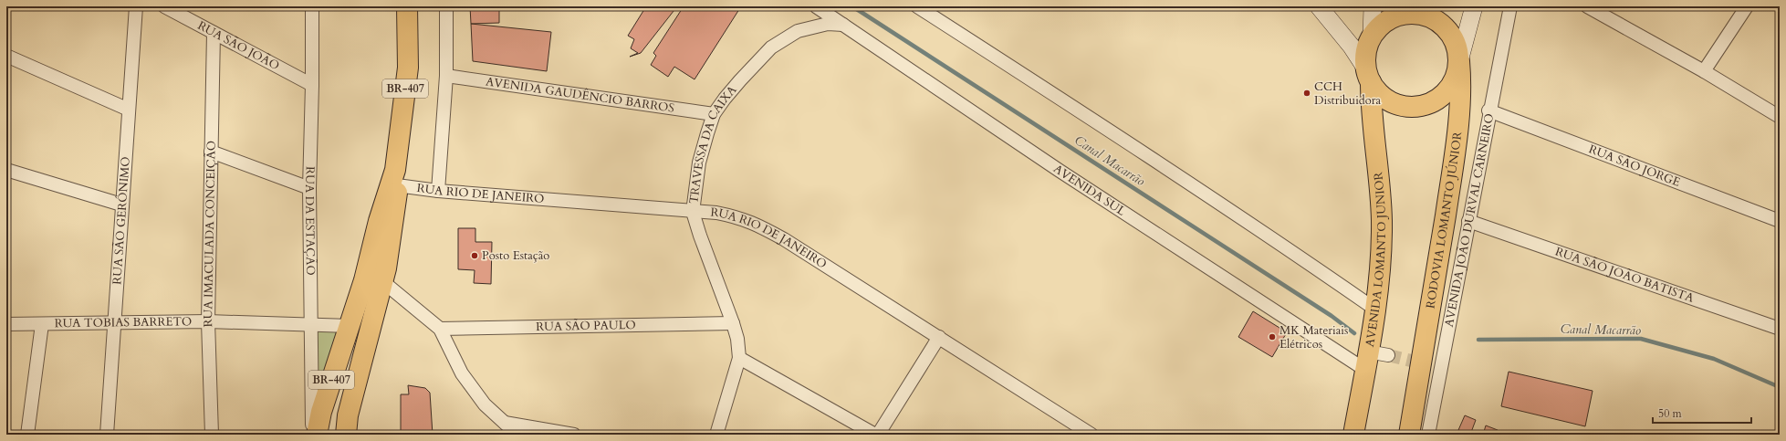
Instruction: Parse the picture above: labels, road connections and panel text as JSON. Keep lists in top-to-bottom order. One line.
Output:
{"streets":{"highway":["BR-407","RODOVIA LOMANTO JÚNIOR","AVENIDA LOMANTO JUNIOR"],"street":["RUA SÃO JOÃO","AVENIDA GAUDÊNCIO BARROS","TRAVESSA DA CAIXA","RUA SÃO JORGE","AVENIDA SUL","RUA RIO DE JANEIRO","RUA SÃO GERÔNIMO","RUA DA ESTAÇÃO","AVENIDA JOÃO DURVAL CARNEIRO","RUA IMACULADA CONCEIÇÃO","RUA SÃO JOÃO BATISTA","RUA TOBIAS BARRETO","RUA SÃO PAULO"]},"crossings":[["RUA SÃO JOÃO","RUA DA ESTAÇÃO"],["RUA SÃO JOÃO","RUA IMACULADA CONCEIÇÃO"],["BR-407","RUA RIO DE JANEIRO"],["BR-407","RUA TOBIAS BARRETO"],["AVENIDA GAUDÊNCIO BARROS","TRAVESSA DA CAIXA"],["TRAVESSA DA CAIXA","AVENIDA SUL"],["TRAVESSA DA CAIXA","RUA RIO DE JANEIRO"],["TRAVESSA DA CAIXA","RUA SÃO PAULO"],["RUA SÃO JORGE","AVENIDA JOÃO DURVAL CARNEIRO"],["AVENIDA SUL","AVENIDA LOMANTO JUNIOR"],["RUA SÃO GERÔNIMO","RUA TOBIAS BARRETO"],["RUA DA ESTAÇÃO","RUA TOBIAS BARRETO"],["RODOVIA LOMANTO JÚNIOR","AVENIDA LOMANTO JUNIOR"],["AVENIDA JOÃO DURVAL CARNEIRO","RUA SÃO JOÃO BATISTA"],["RUA IMACULADA CONCEIÇÃO","RUA TOBIAS BARRETO"]],"water":["Canal Macarrão"],"places":["CCH Distribuidora","Posto Estação","MK Materiais Elétricos"],"scale_bar":"50 m"}
